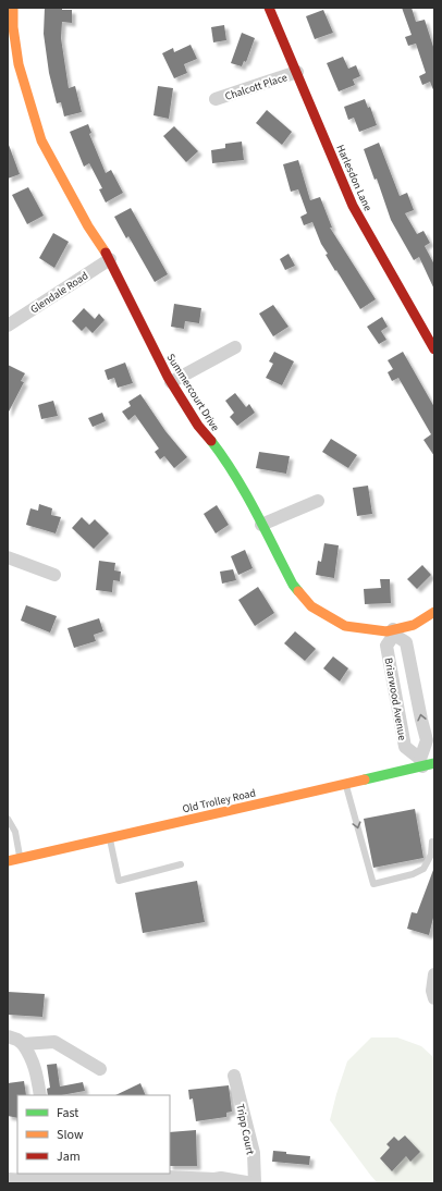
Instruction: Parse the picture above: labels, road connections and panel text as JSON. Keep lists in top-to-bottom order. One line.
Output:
{"streets":{"street":["Chalcott Place","Harlesdon Lane","Glendale Road","Summercourt Drive","Briarwood Avenue","Old Trolley Road","Tripp Court"]},"crossings":[["Chalcott Place","Harlesdon Lane"],["Glendale Road","Summercourt Drive"],["Summercourt Drive","Briarwood Avenue"],["Briarwood Avenue","Old Trolley Road"]],"legend":["Fast","Slow","Jam"]}
